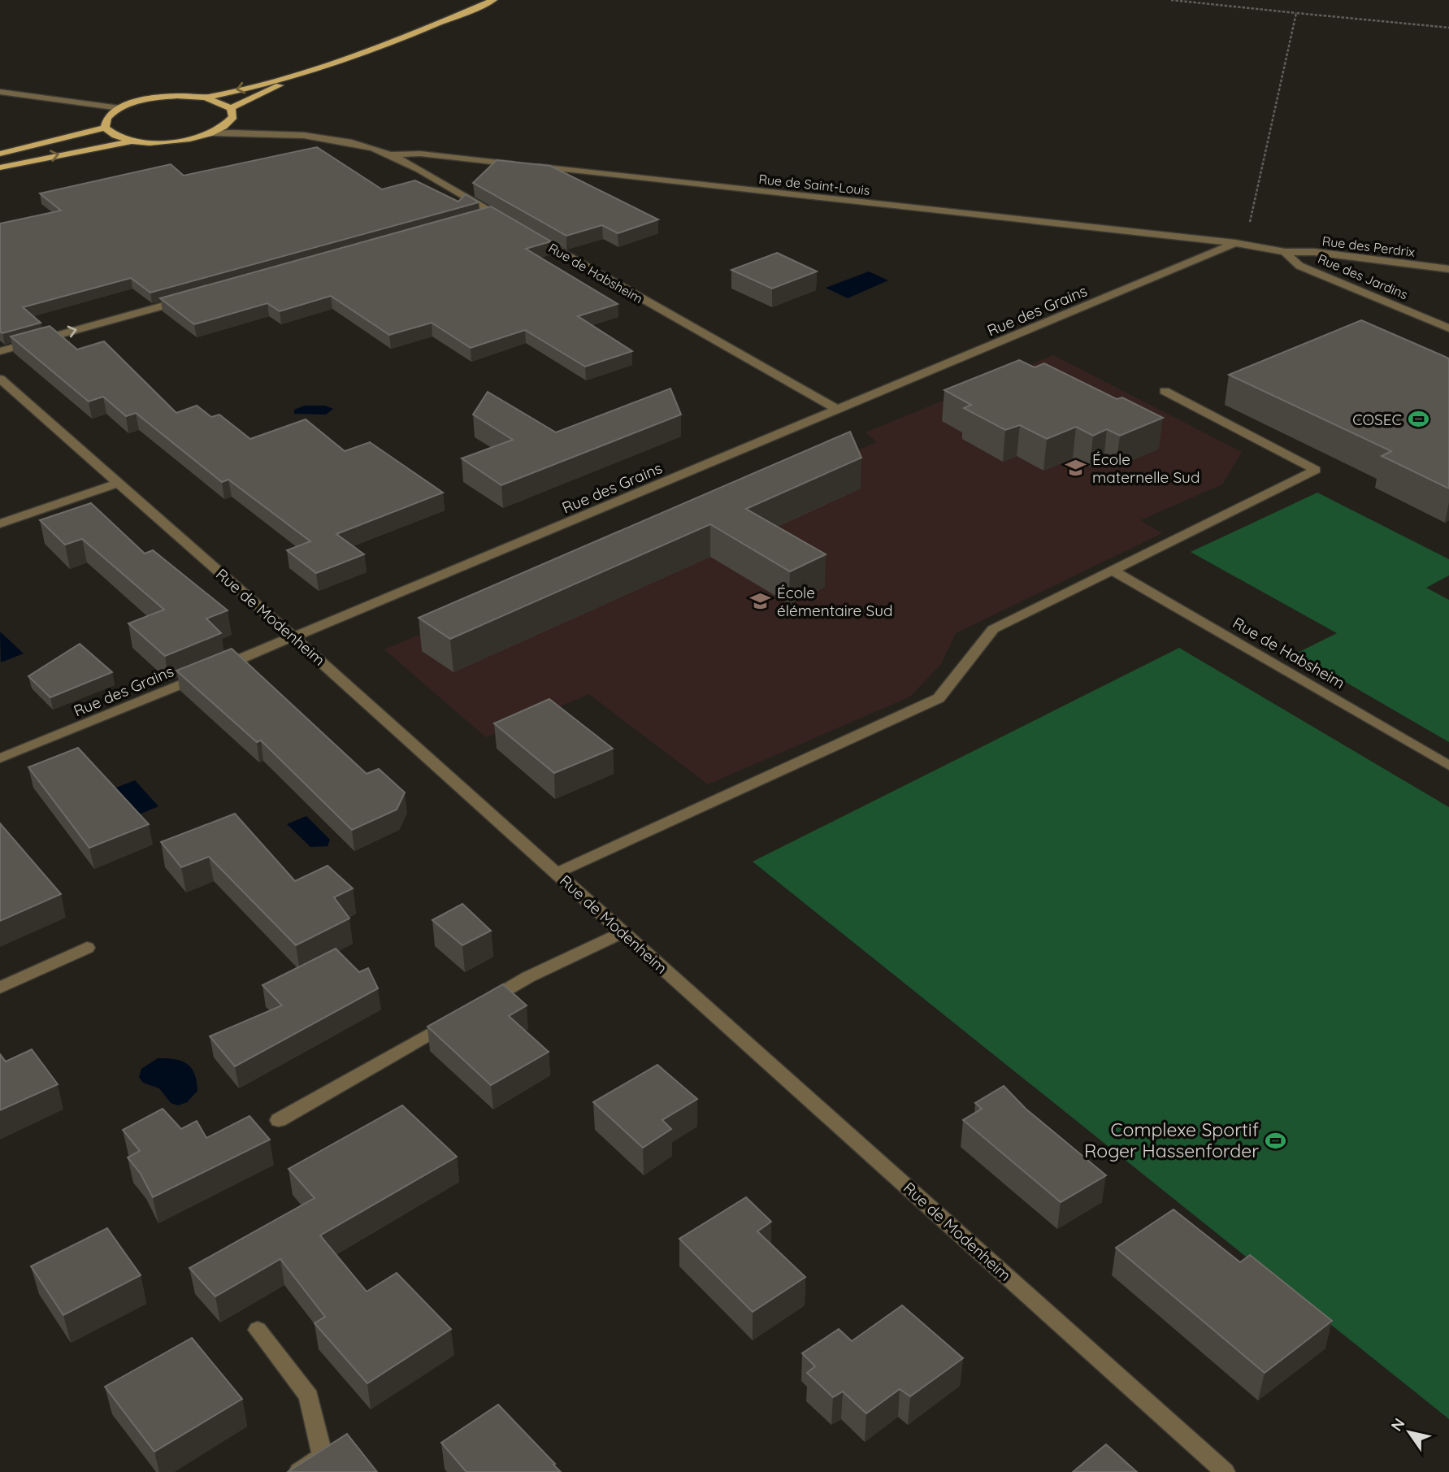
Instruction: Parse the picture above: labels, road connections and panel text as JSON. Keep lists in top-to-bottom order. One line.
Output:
{"streets":{"street":["Rue de Saint-Louis","Rue des Perdrix","Rue de Habsheim","Rue des Jardins","Rue des Grains","Rue de Modenheim"]},"crossings":[["Rue de Saint-Louis","Rue des Jardins"],["Rue de Saint-Louis","Rue des Grains"],["Rue des Perdrix","Rue des Jardins"],["Rue de Habsheim","Rue des Grains"],["Rue des Jardins","Rue des Grains"],["Rue des Grains","Rue de Modenheim"]],"places":{"sports":["COSEC","Complexe Sportif Roger Hassenforder"],"school or university":["École maternelle Sud","École élémentaire Sud"]},"north":"top left"}
